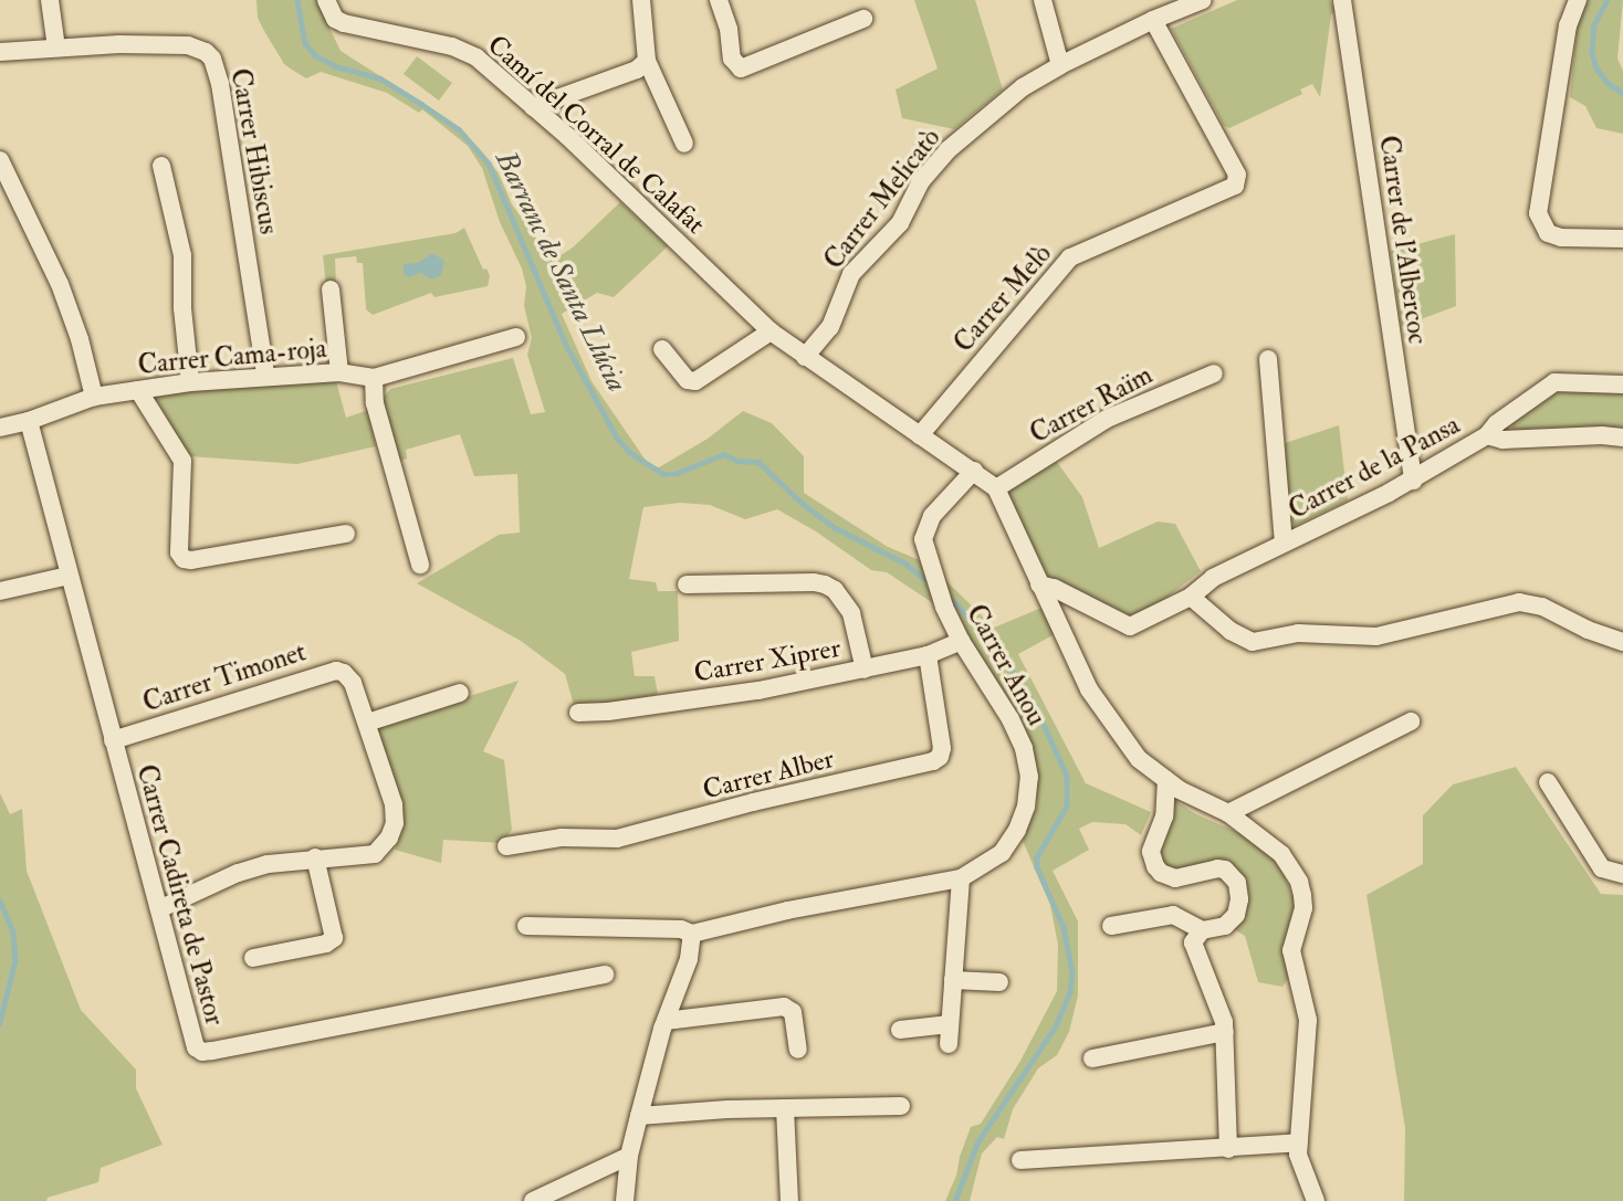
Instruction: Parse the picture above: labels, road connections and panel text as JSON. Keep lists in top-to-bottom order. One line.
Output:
{"streets":{"street":["Camí del Corral de Calafat","Carrer Hibiscus","Carrer Melicatò","Carrer de l'Albercoc","Carrer Melò","Carrer Cama-roja","Carrer Raïm","Carrer de la Pansa","Carrer Xiprer","Carrer Anou","Carrer Timonet","Carrer Alber","Carrer Cadireta de Pastor"]},"crossings":[["Camí del Corral de Calafat","Carrer Melicatò"],["Camí del Corral de Calafat","Carrer Melò"],["Camí del Corral de Calafat","Carrer Raïm"],["Camí del Corral de Calafat","Carrer de la Pansa"],["Camí del Corral de Calafat","Carrer Anou"],["Carrer Hibiscus","Carrer Cama-roja"],["Carrer Melicatò","Carrer Melò"],["Carrer de l'Albercoc","Carrer de la Pansa"],["Carrer Xiprer","Carrer Anou"],["Carrer Xiprer","Carrer Alber"],["Carrer Timonet","Carrer Cadireta de Pastor"]],"water":["Barranc de Santa Llúcia"]}
